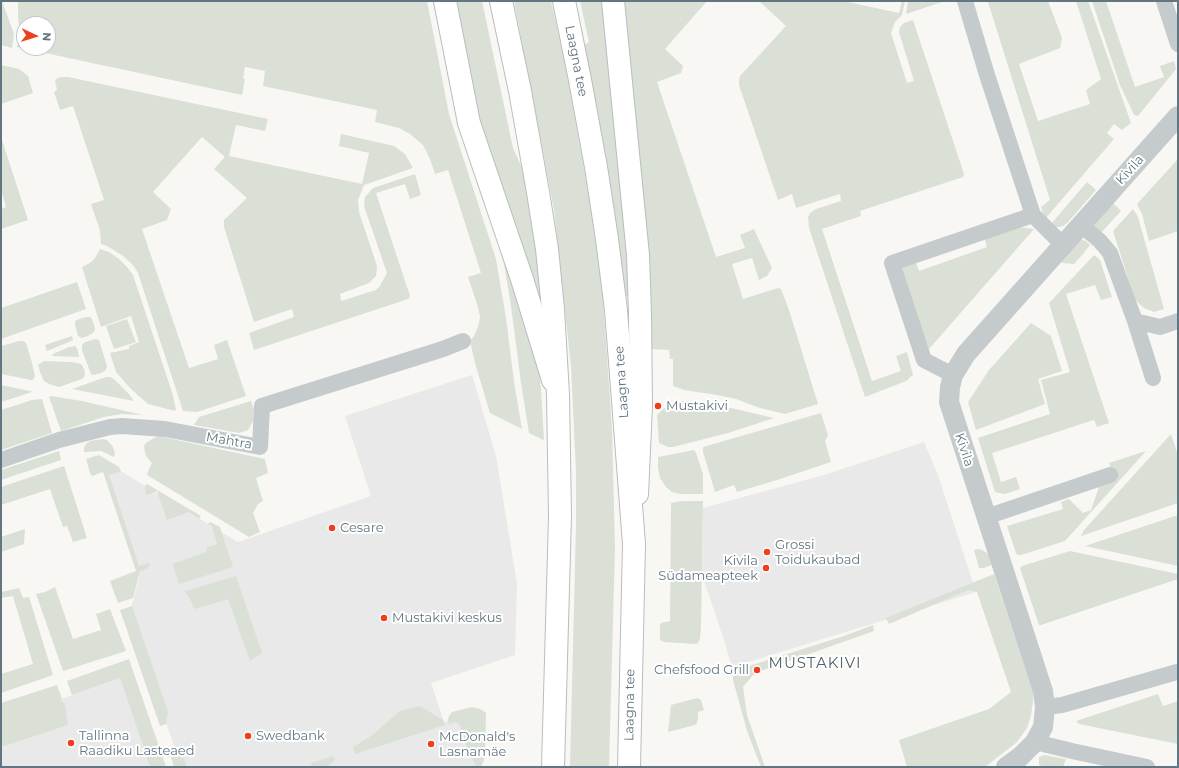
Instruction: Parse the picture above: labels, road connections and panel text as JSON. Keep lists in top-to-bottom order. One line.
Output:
{"streets":{"main road":["Laagna tee"],"street":["Kivila","Mahtra"]},"districts":["MUSTAKIVI"],"places":["Mustakivi","Cesare","Grossi Toidukaubad","Kivila Südameapteek","Mustakivi keskus","Chefsfood Grill","Swedbank","Tallinna Raadiku Lasteaed","McDonald's Lasnamäe"],"north":"right"}
